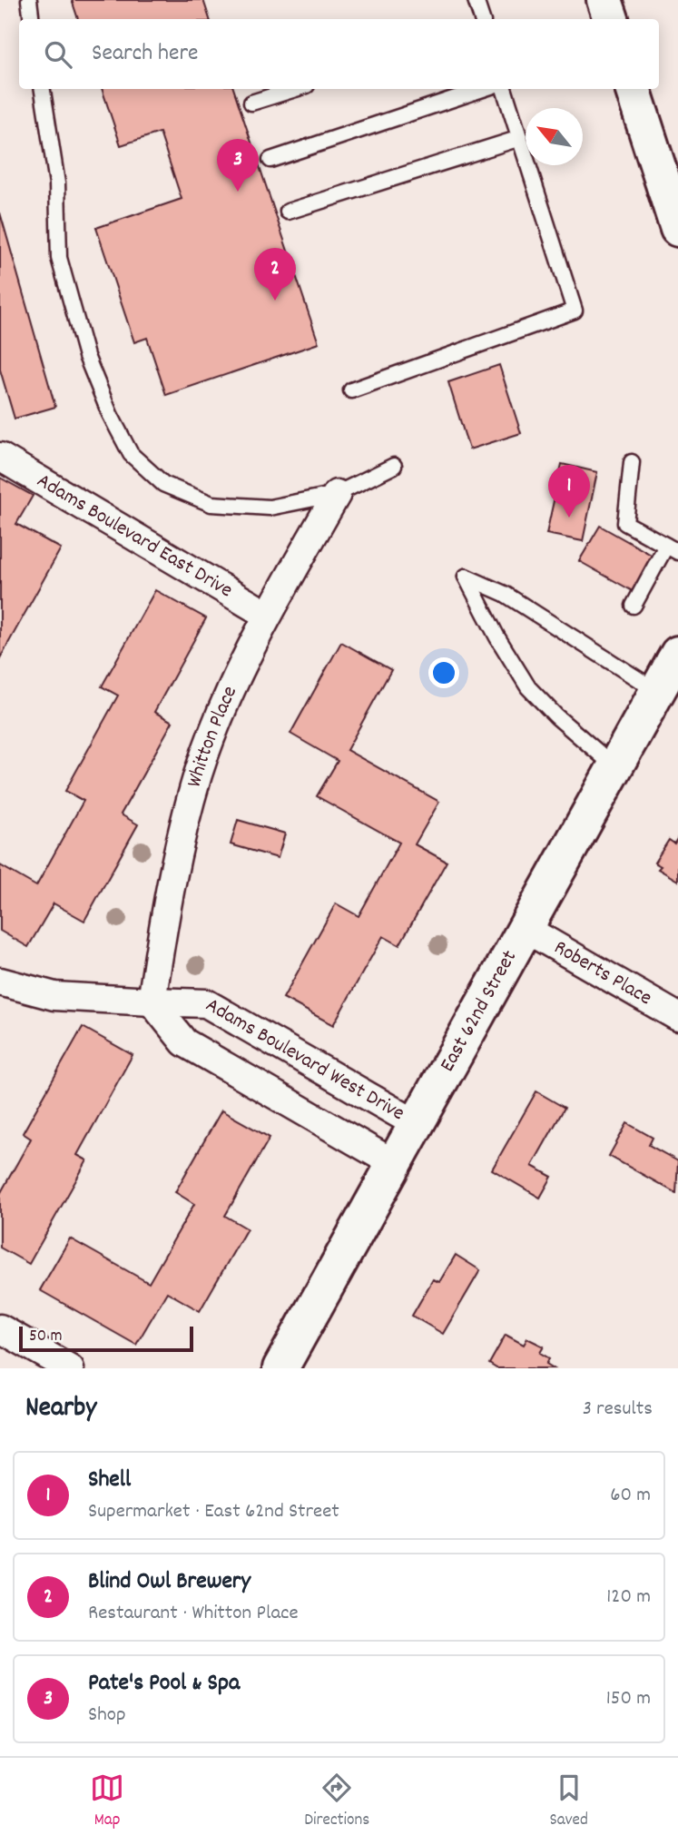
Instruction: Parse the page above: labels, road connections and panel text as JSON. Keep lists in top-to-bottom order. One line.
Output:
{"streets":{"street":["Adams Boulevard East Drive","Whitton Place","Roberts Place","East 62nd Street","Adams Boulevard West Drive"]},"crossings":[["Adams Boulevard East Drive","Whitton Place"],["Whitton Place","Adams Boulevard West Drive"],["Roberts Place","East 62nd Street"],["East 62nd Street","Adams Boulevard West Drive"]],"scale_bar":"50 m","north":"top left","page":{"search":"Search here","pins":["3","2","1"],"scale":"50 m","heading":["Nearby","3 results"],"list":[{"mark":"1","name":"Shell","note":"Supermarket · East 62nd Street","value":"60 m"},{"mark":"2","name":"Blind Owl Brewery","note":"Restaurant · Whitton Place","value":"120 m"},{"mark":"3","name":"Pate's Pool & Spa","note":"Shop","value":"150 m"}],"nav":["Map","Directions","Saved"]}}
